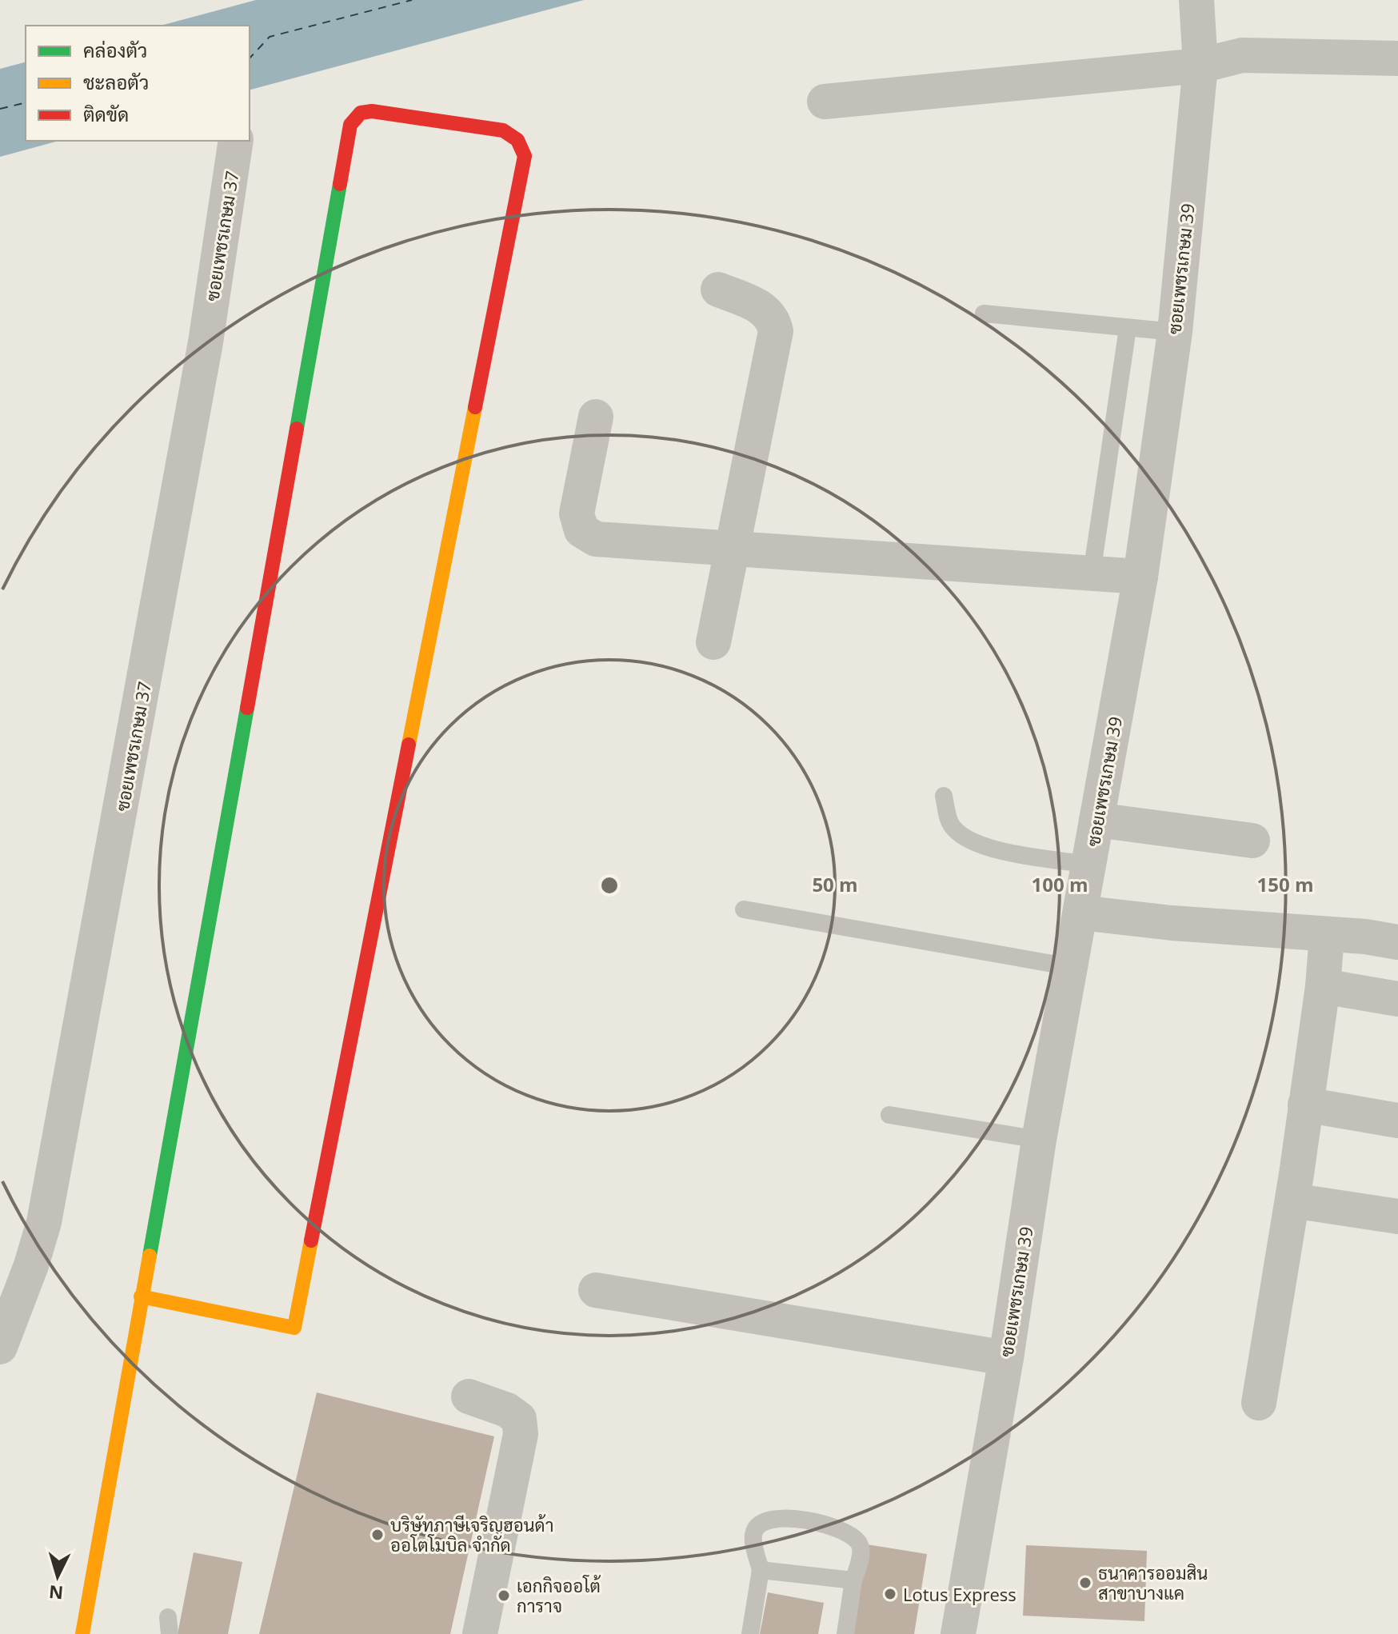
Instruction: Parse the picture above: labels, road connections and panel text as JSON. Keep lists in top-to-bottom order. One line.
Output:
{"streets":{"street":["ซอยเพชรเกษม 37","ซอยเพชรเกษม 39"]},"places":["บริษัทภาษีเจริญฮอนด้า ออโตโมบิล จำกัด","ธนาคารออมสิน สาขาบางแค","Lotus Express","เอกกิจออโต้ การาจ"],"legend":["คล่องตัว","ชะลอตัว","ติดขัด"],"north":"bottom","rings":["50 m","100 m","150 m"]}
